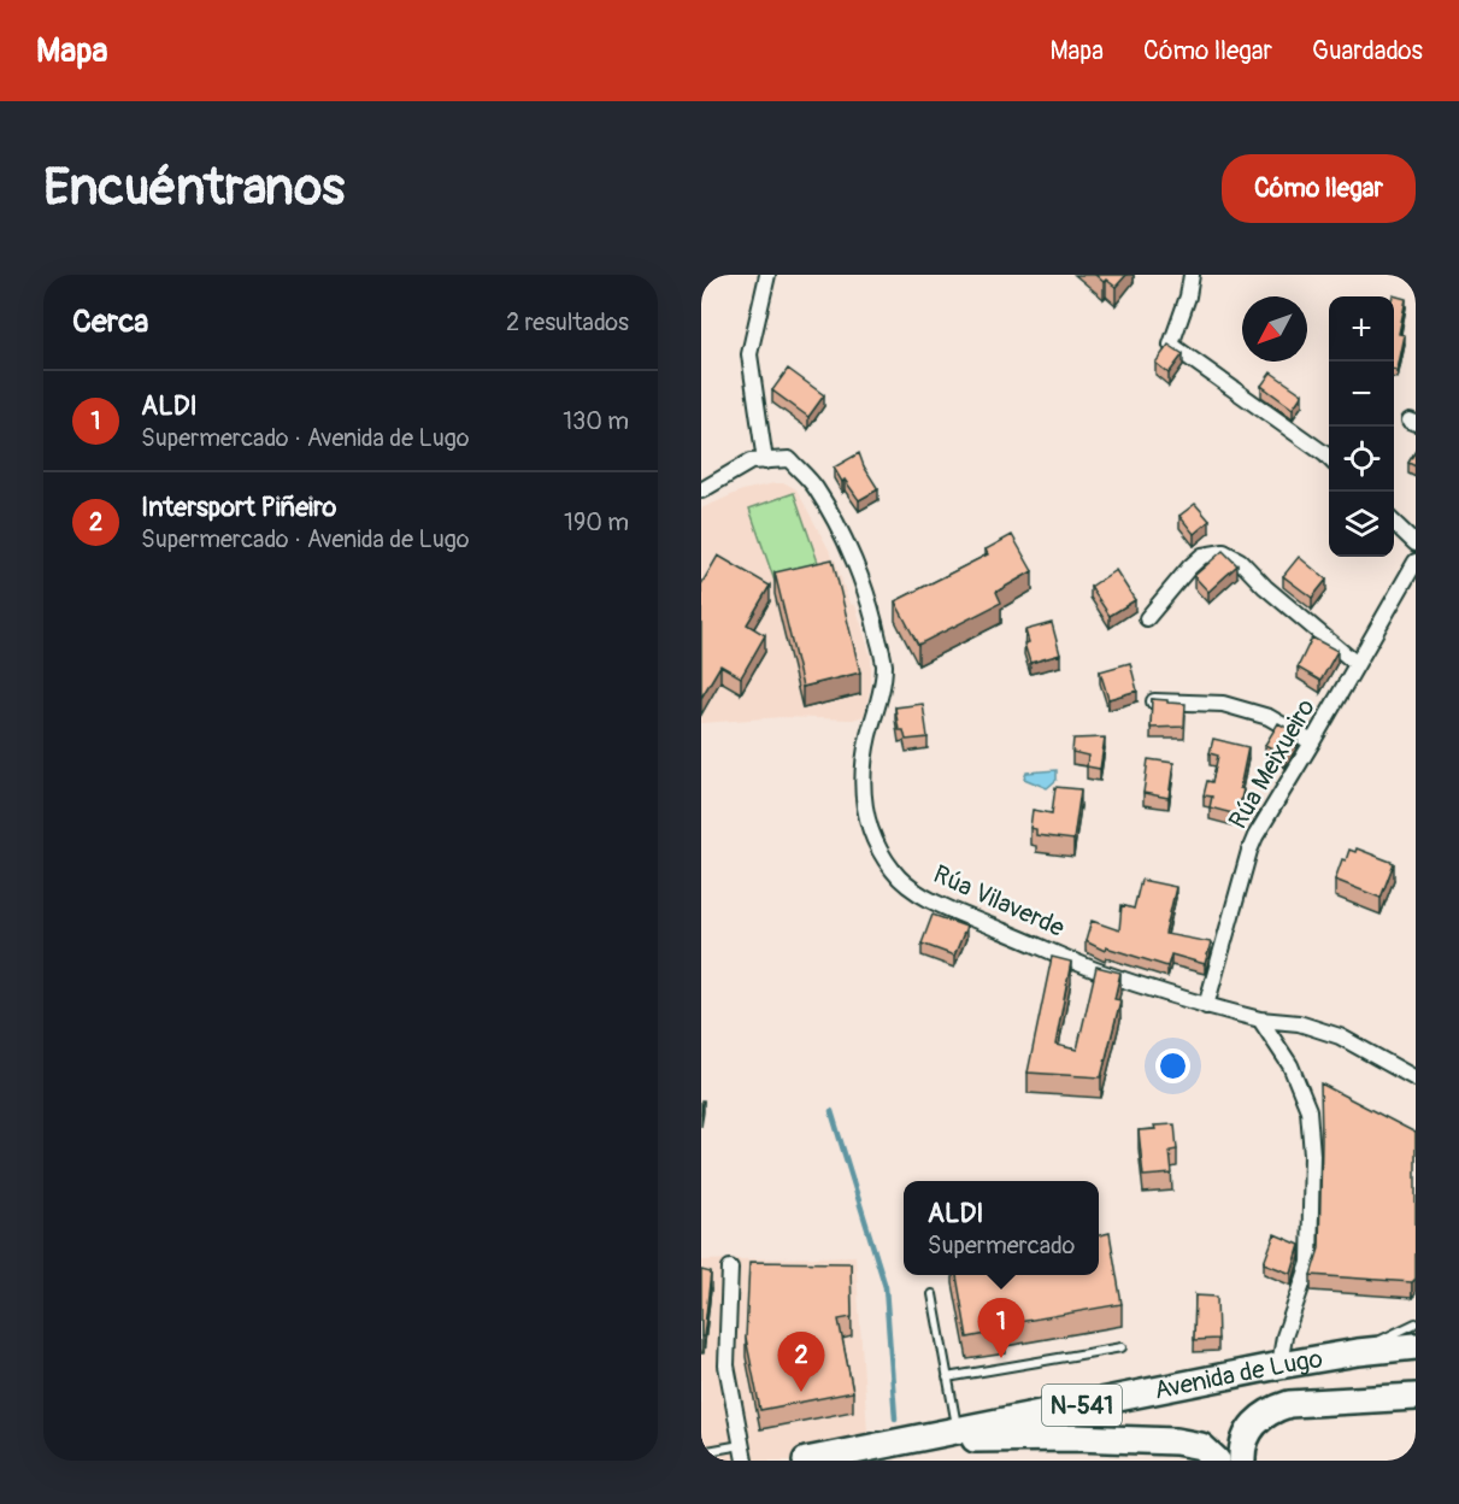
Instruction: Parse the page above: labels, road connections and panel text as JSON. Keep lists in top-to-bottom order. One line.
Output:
{"streets":{"highway":["Avenida de Lugo","N-541"],"street":["Rúa Meixueiro","Rúa Vilaverde"]},"crossings":[["Rúa Meixueiro","Rúa Vilaverde"]],"north":"bottom left","page":{"header":"Mapa","nav":["Mapa","Cómo llegar","Guardados"],"buttons":"Cómo llegar","title":"Encuéntranos","heading":["Cerca","2 resultados"],"map_buttons":["+","−"],"list":[{"mark":"1","name":"ALDI","note":"Supermercado · Avenida de Lugo","value":"130 m"},{"mark":"2","name":"Intersport Piñeiro","note":"Supermercado · Avenida de Lugo","value":"190 m"}],"popup":["ALDI","Supermercado"],"pins":["1","2"]}}
